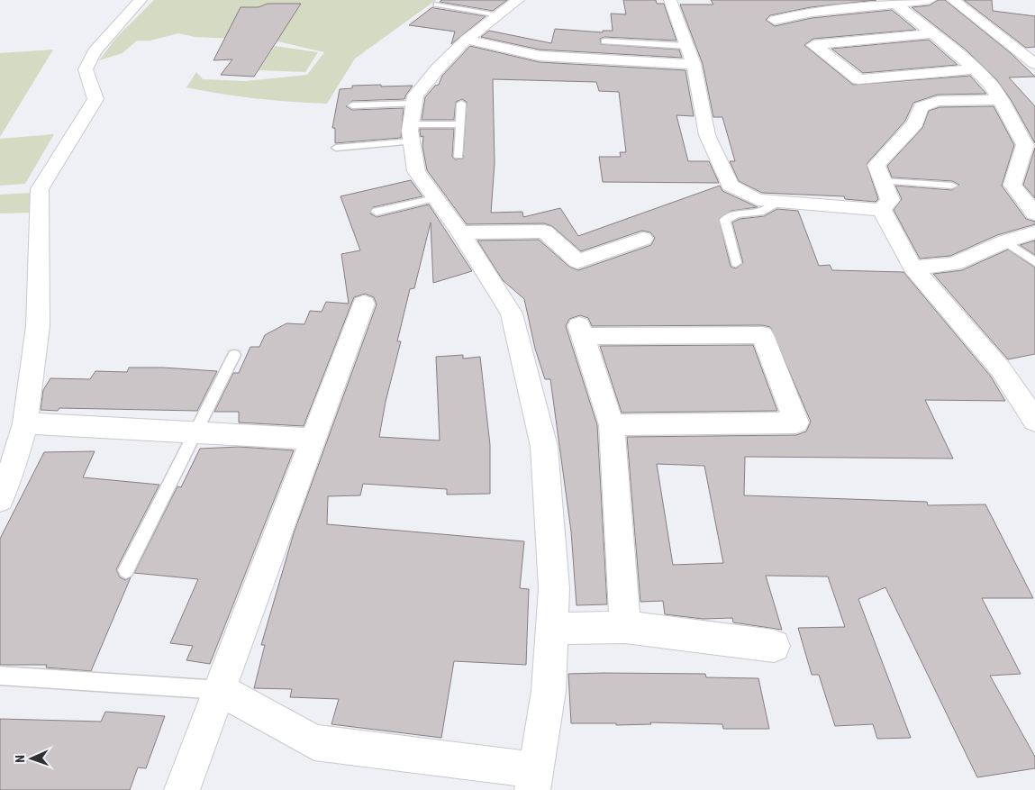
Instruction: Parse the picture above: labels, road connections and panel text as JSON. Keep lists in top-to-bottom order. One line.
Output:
{"north":"left"}
